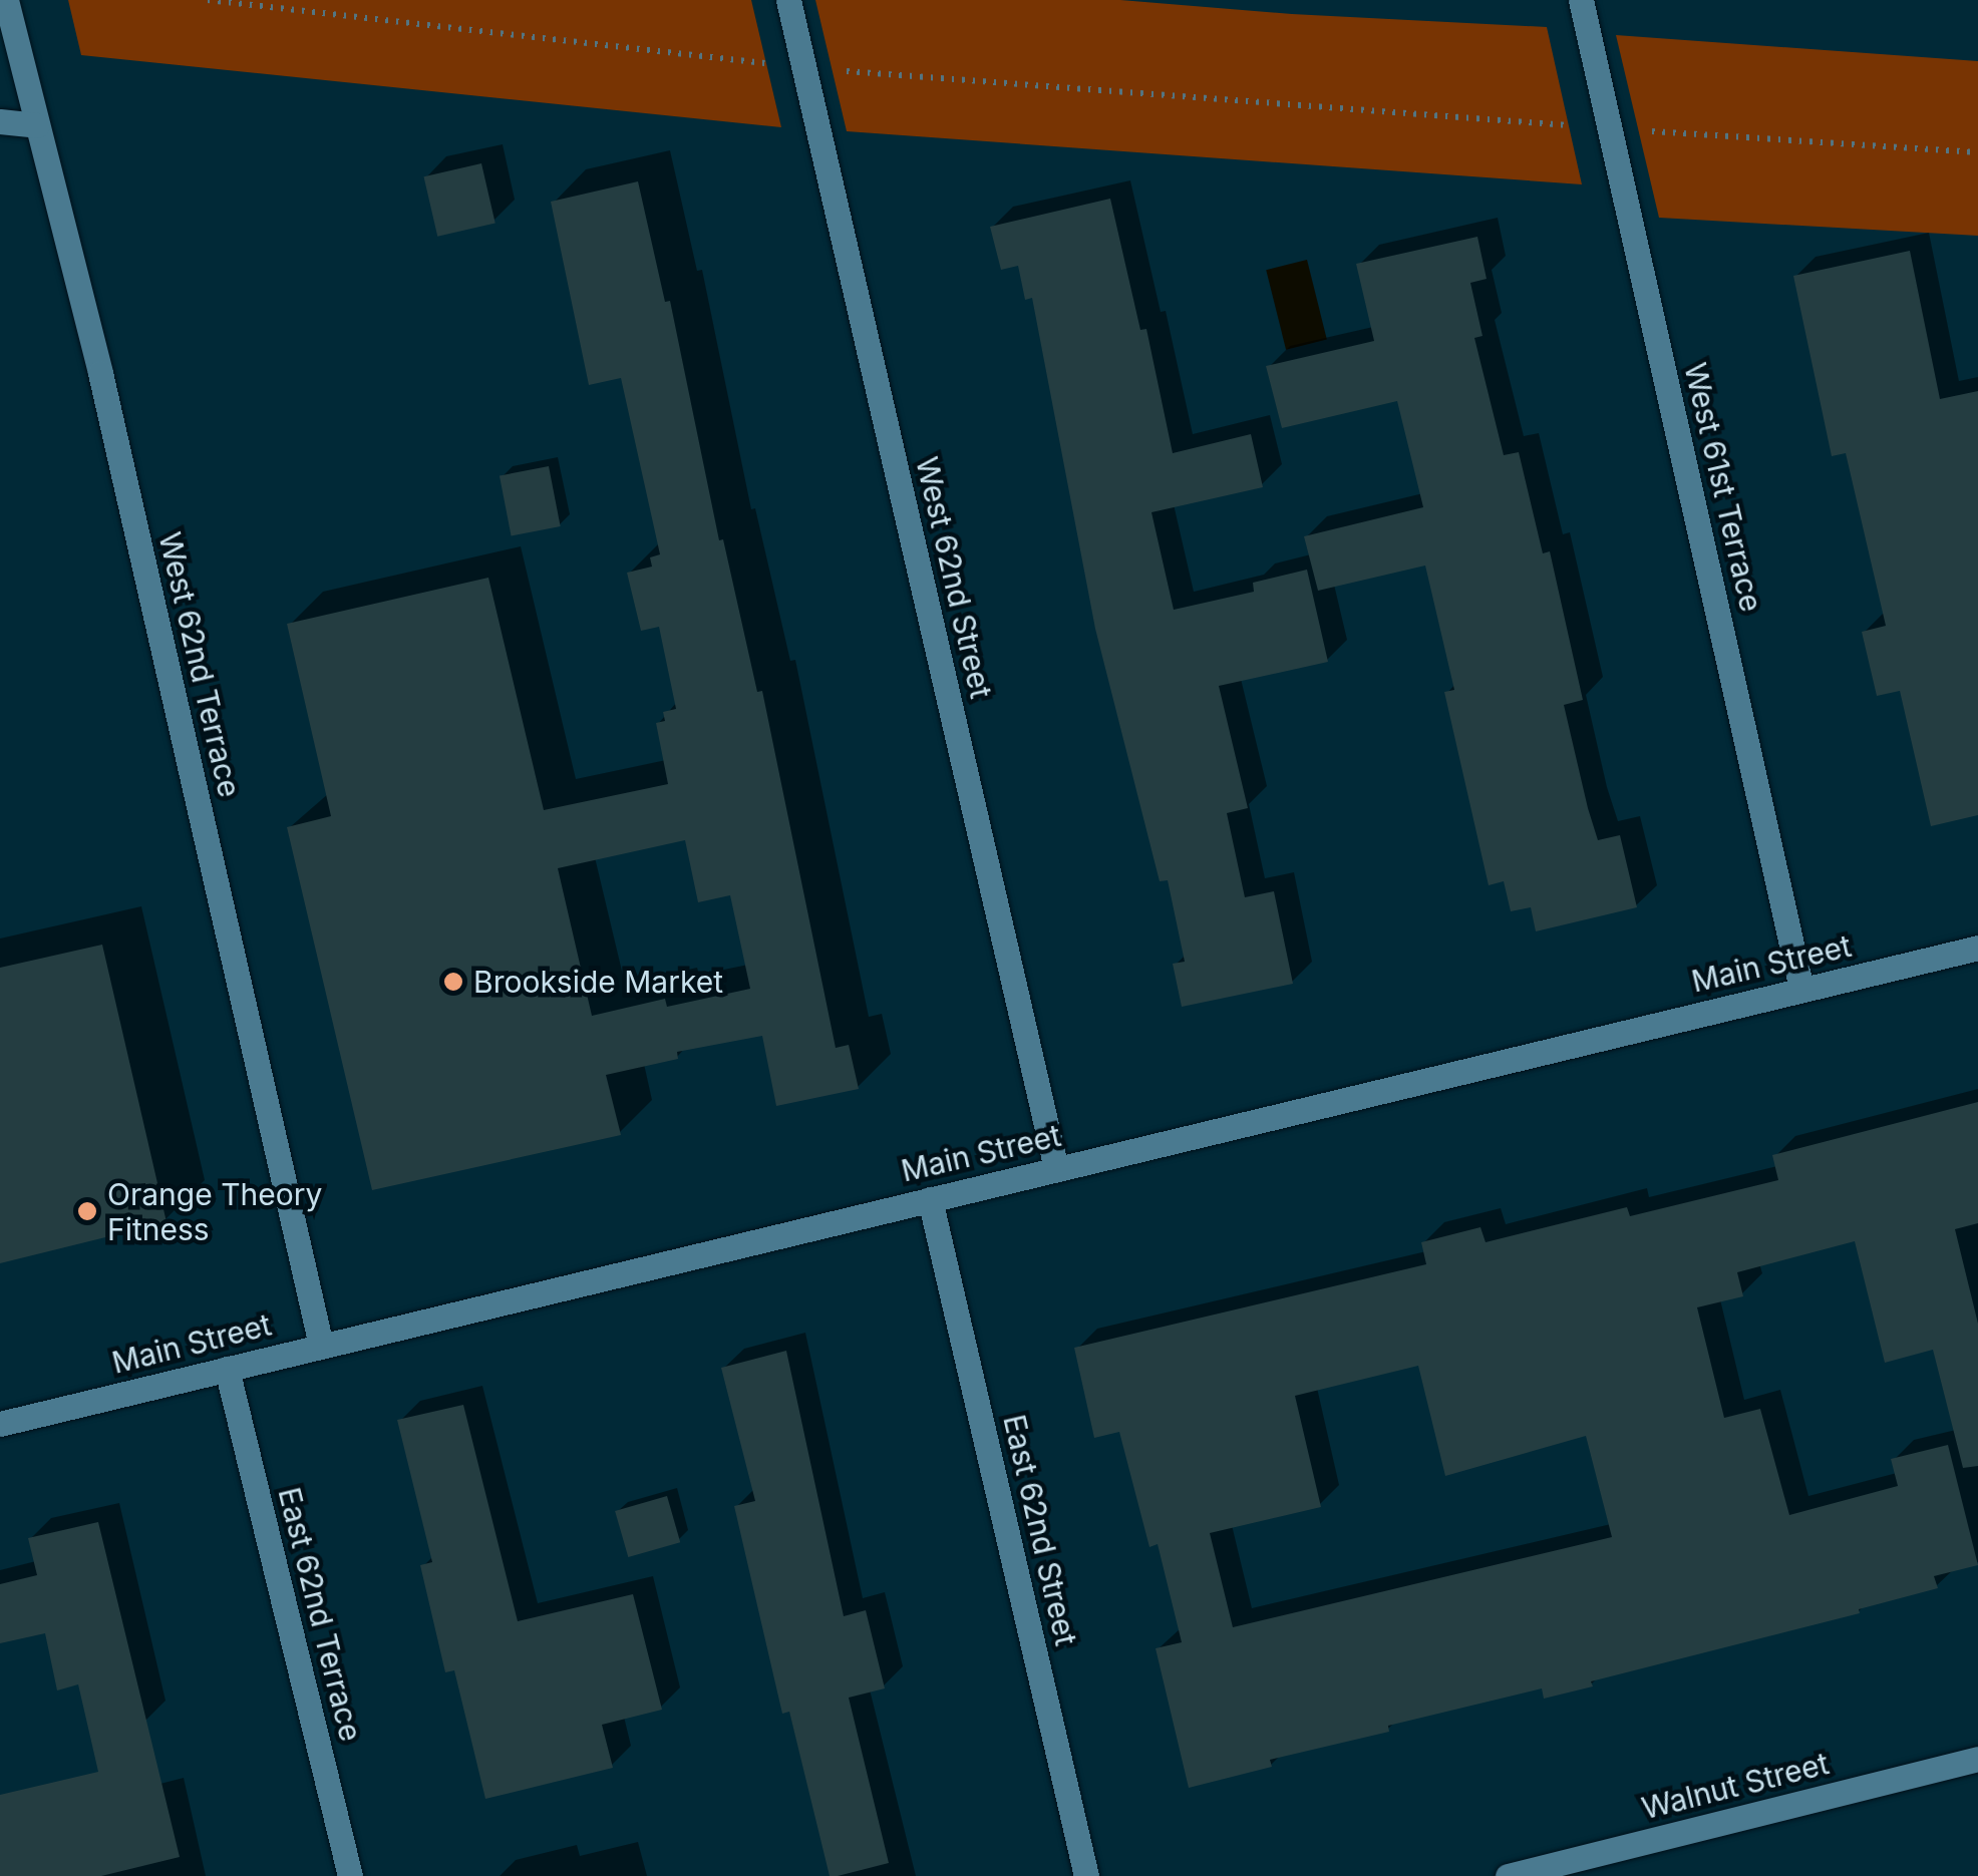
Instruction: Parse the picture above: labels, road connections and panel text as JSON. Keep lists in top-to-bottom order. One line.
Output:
{"streets":{"street":["West 61st Terrace","West 62nd Street","West 62nd Terrace","Main Street","East 62nd Street","East 62nd Terrace","Walnut Street"]},"crossings":[["West 61st Terrace","Main Street"],["West 62nd Street","Main Street"],["West 62nd Terrace","Main Street"],["Main Street","East 62nd Street"],["Main Street","East 62nd Terrace"]],"places":["Brookside Market","Orange Theory Fitness"]}
